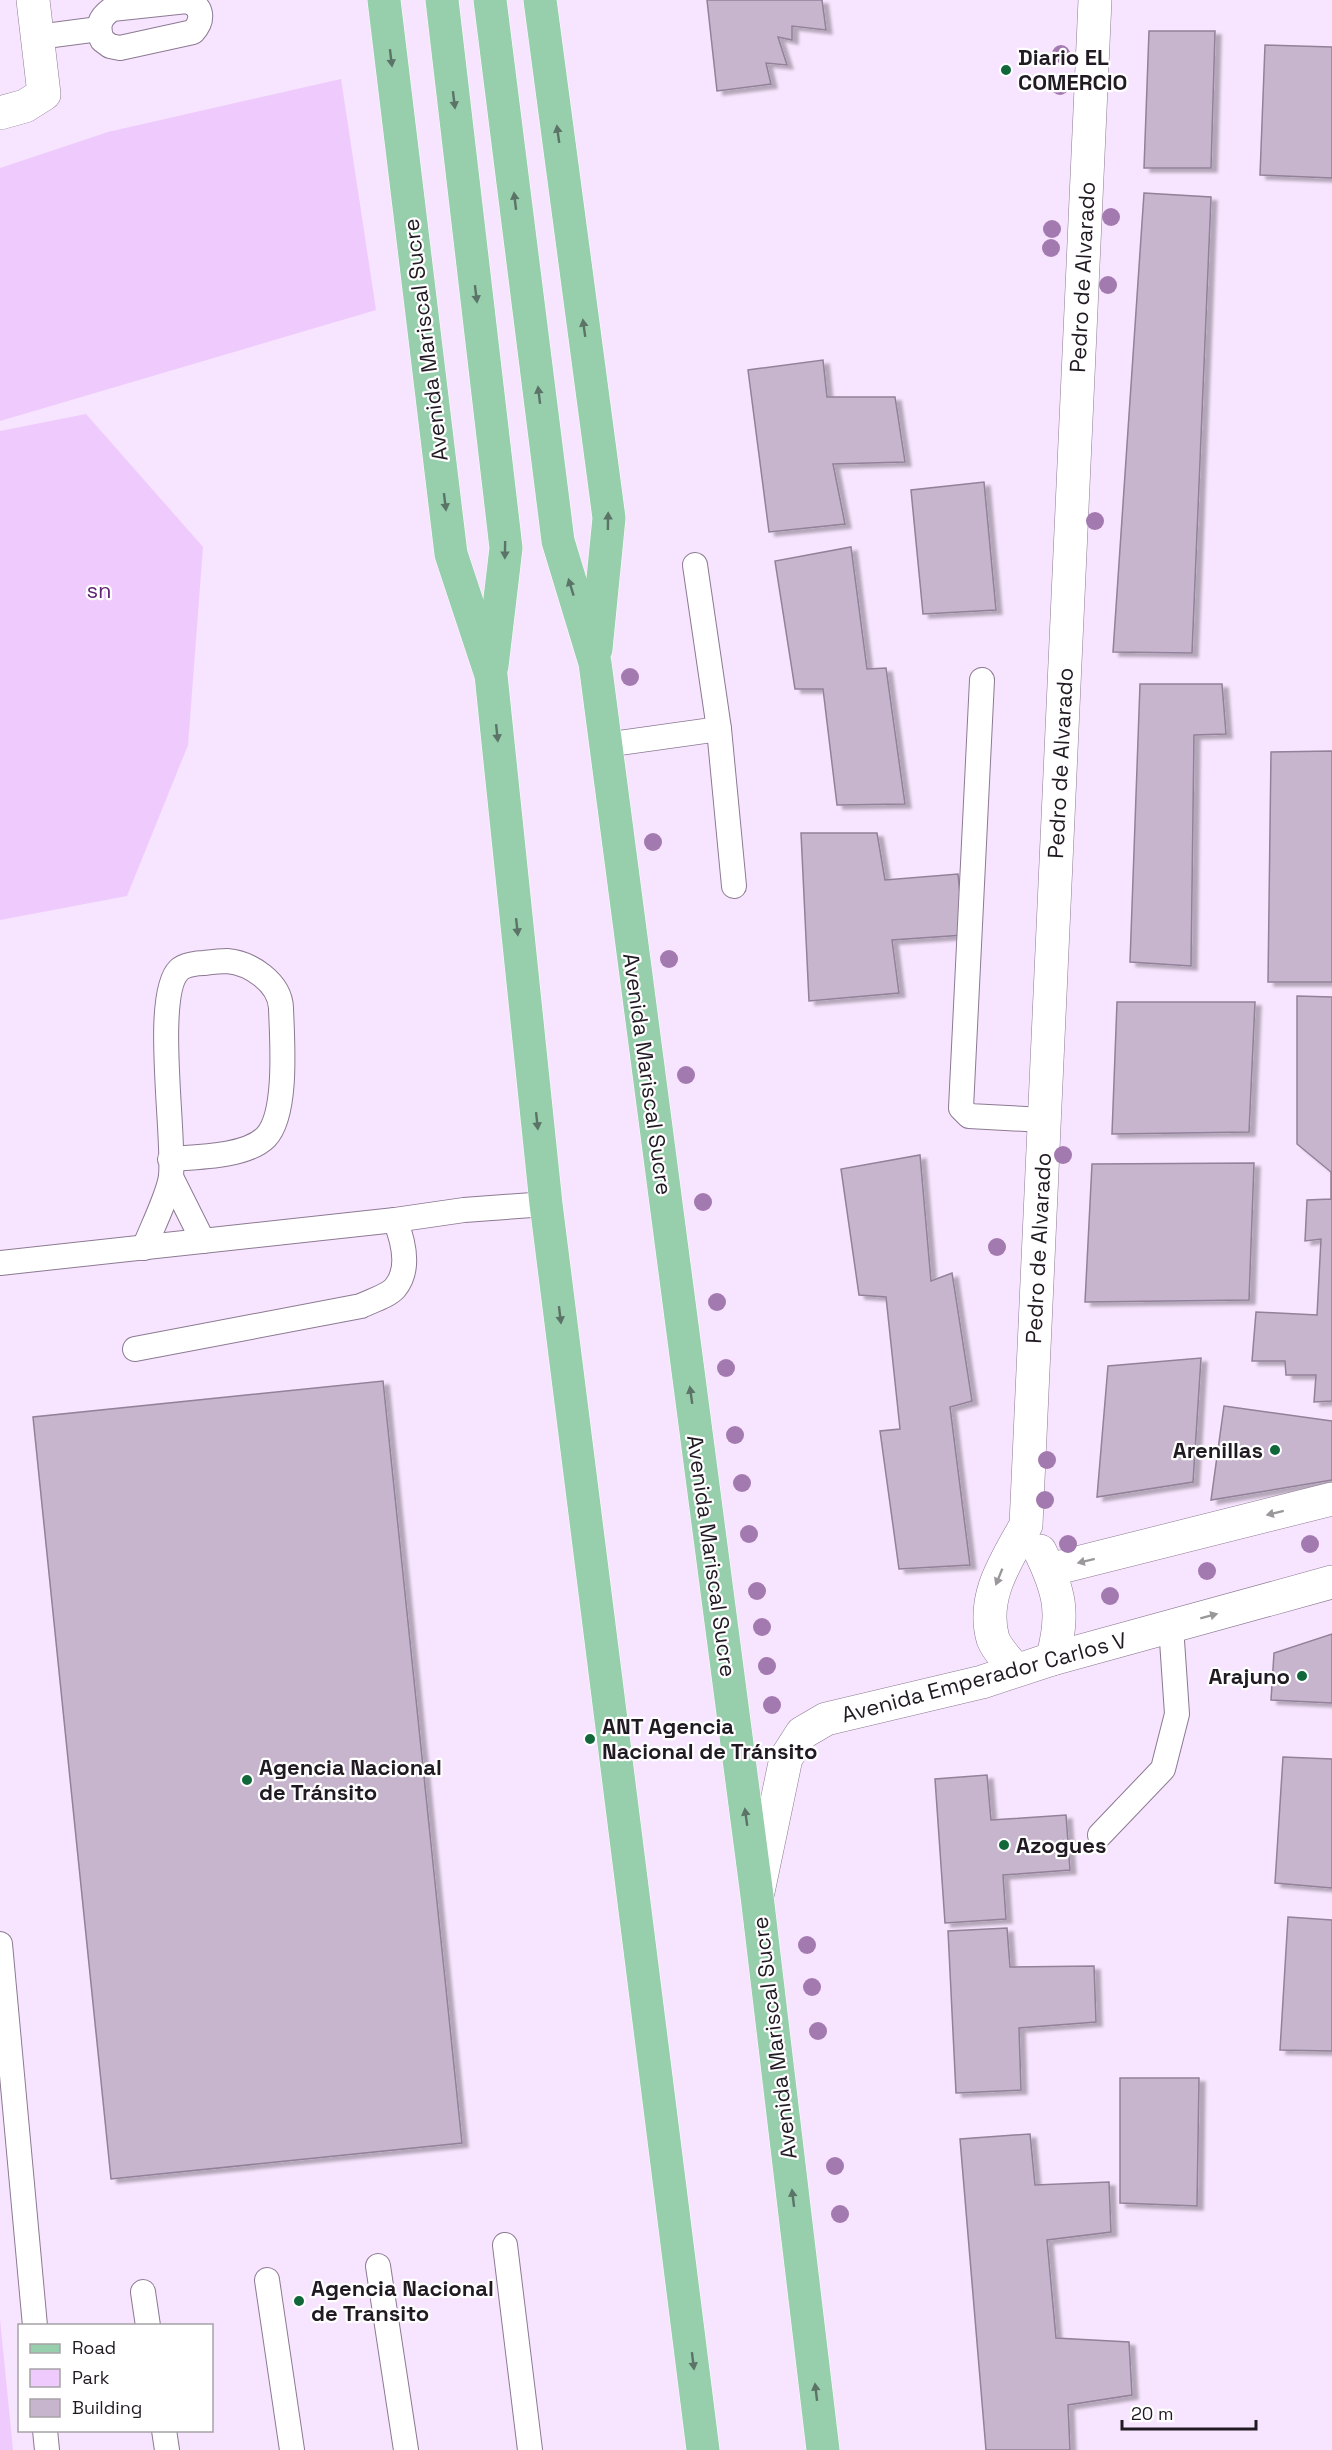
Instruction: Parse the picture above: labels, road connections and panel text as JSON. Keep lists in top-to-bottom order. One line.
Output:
{"streets":{"main road":["Pedro de Alvarado","Avenida Mariscal Sucre","Avenida Emperador Carlos V"]},"crossings":[["Pedro de Alvarado","Avenida Emperador Carlos V"],["Avenida Mariscal Sucre","Avenida Emperador Carlos V"]],"parks":["sn"],"places":["Diario EL COMERCIO","Arenillas","Arajuno","ANT Agencia Nacional de Tránsito","Agencia Nacional de Tránsito","Azogues","Agencia Nacional de Transito"],"legend":["Road","Park","Building"],"scale_bar":"20 m"}
